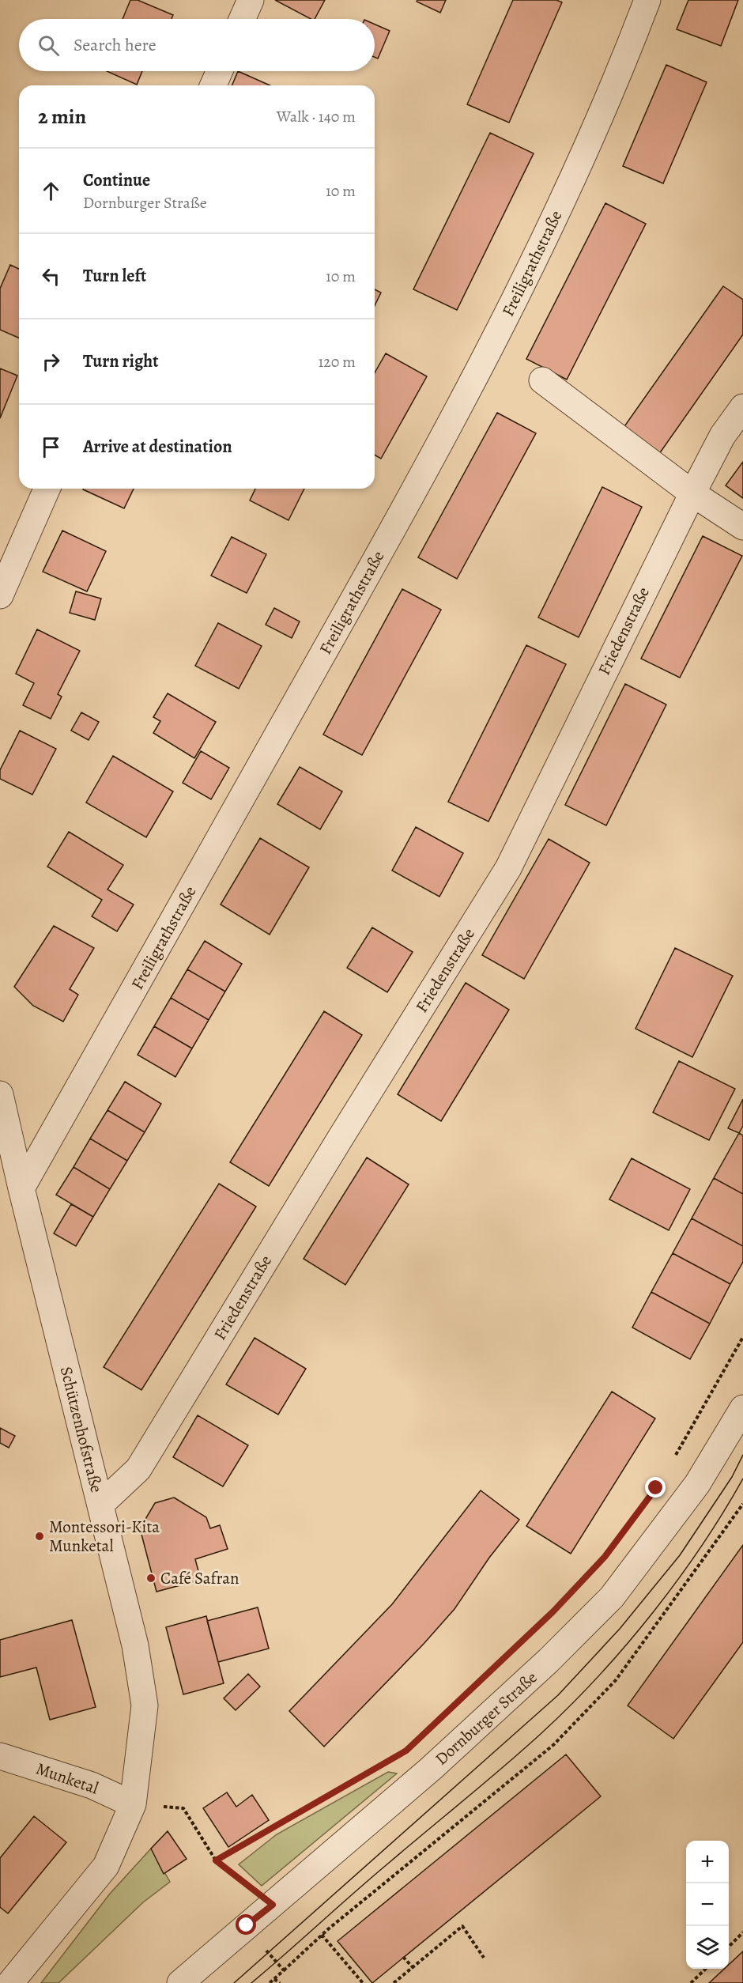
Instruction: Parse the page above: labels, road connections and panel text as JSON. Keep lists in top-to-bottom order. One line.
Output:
{"streets":{"street":["Freiligrathstraße","Friedenstraße","Schützenhofstraße","Dornburger Straße","Munketal"]},"crossings":[["Freiligrathstraße","Schützenhofstraße"],["Friedenstraße","Schützenhofstraße"],["Schützenhofstraße","Munketal"]],"places":["Montessori-Kita Munketal","Café Safran"],"page":{"search":"Search here","heading":["2 min","Walk · 140 m"],"list":[["Continue","Dornburger Straße","10 m"],["Turn left","10 m"],["Turn right","120 m"],"Arrive at destination"],"map_buttons":["+","−"]}}
